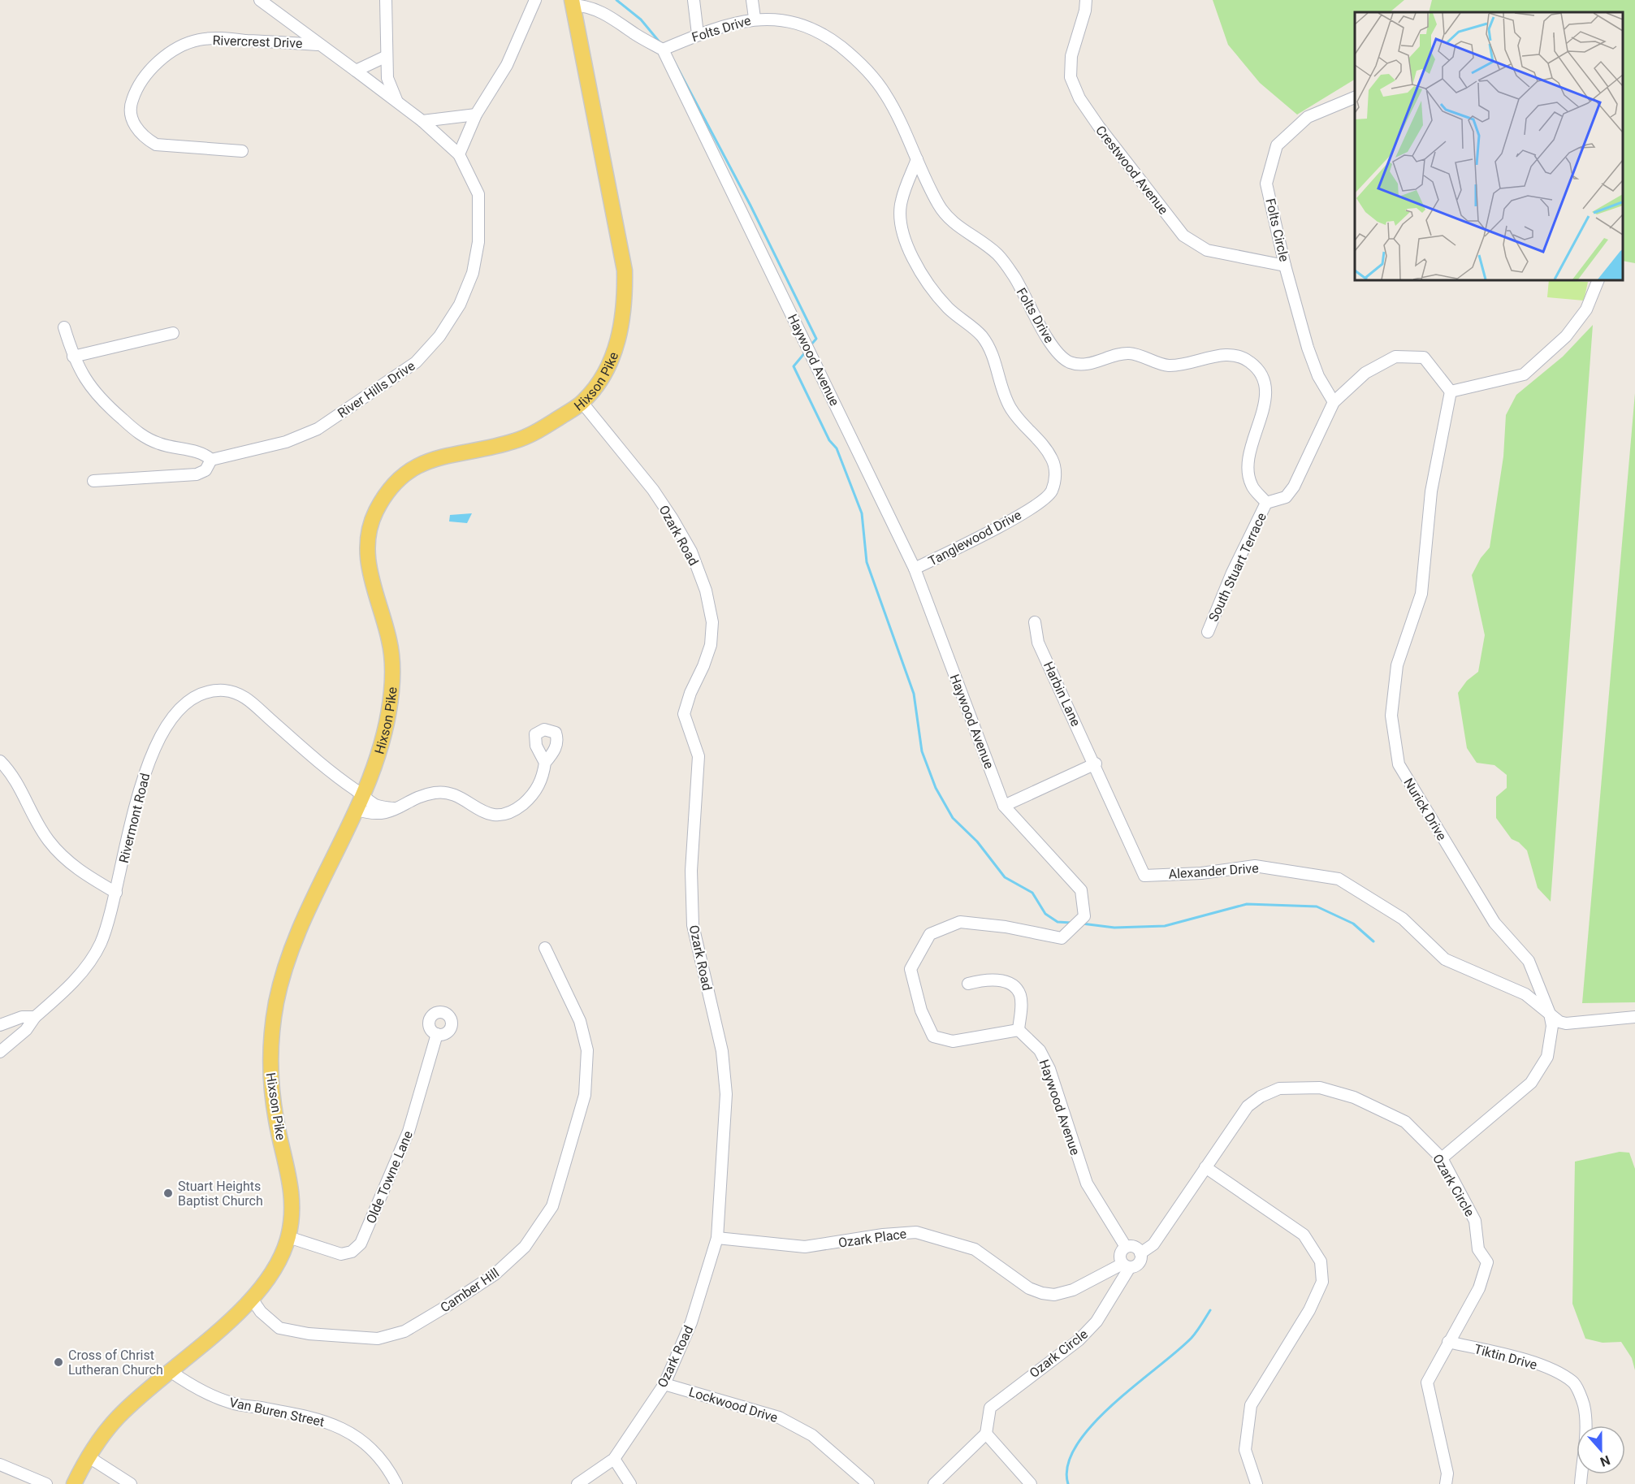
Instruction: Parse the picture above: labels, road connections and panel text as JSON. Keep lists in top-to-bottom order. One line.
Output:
{"streets":{"main road":["Hixson Pike"],"street":["Folts Drive","Rivercrest Drive","Crestwood Avenue","Folts Circle","Haywood Avenue","River Hills Drive","Ozark Road","Tanglewood Drive","South Stuart Terrace","Harbin Lane","Nurick Drive","Rivermont Road","Alexander Drive","Olde Towne Lane","Ozark Circle","Ozark Place","Camber Hill","Tiktin Drive","Lockwood Drive","Van Buren Street"]},"crossings":[["Folts Drive","Haywood Avenue"],["Folts Drive","Tanglewood Drive"],["Folts Drive","South Stuart Terrace"],["Crestwood Avenue","Folts Circle"],["Haywood Avenue","Tanglewood Drive"],["Haywood Avenue","Ozark Circle"],["Haywood Avenue","Ozark Place"],["Hixson Pike","Ozark Road"],["Hixson Pike","Rivermont Road"],["Hixson Pike","Olde Towne Lane"],["Hixson Pike","Camber Hill"],["Hixson Pike","Van Buren Street"],["Ozark Road","Ozark Place"],["Ozark Road","Lockwood Drive"],["Harbin Lane","Alexander Drive"],["Nurick Drive","Alexander Drive"],["Nurick Drive","Ozark Circle"],["Ozark Circle","Ozark Place"],["Ozark Circle","Tiktin Drive"]],"places":["Stuart Heights Baptist Church","Cross of Christ Lutheran Church"],"north":"bottom"}
